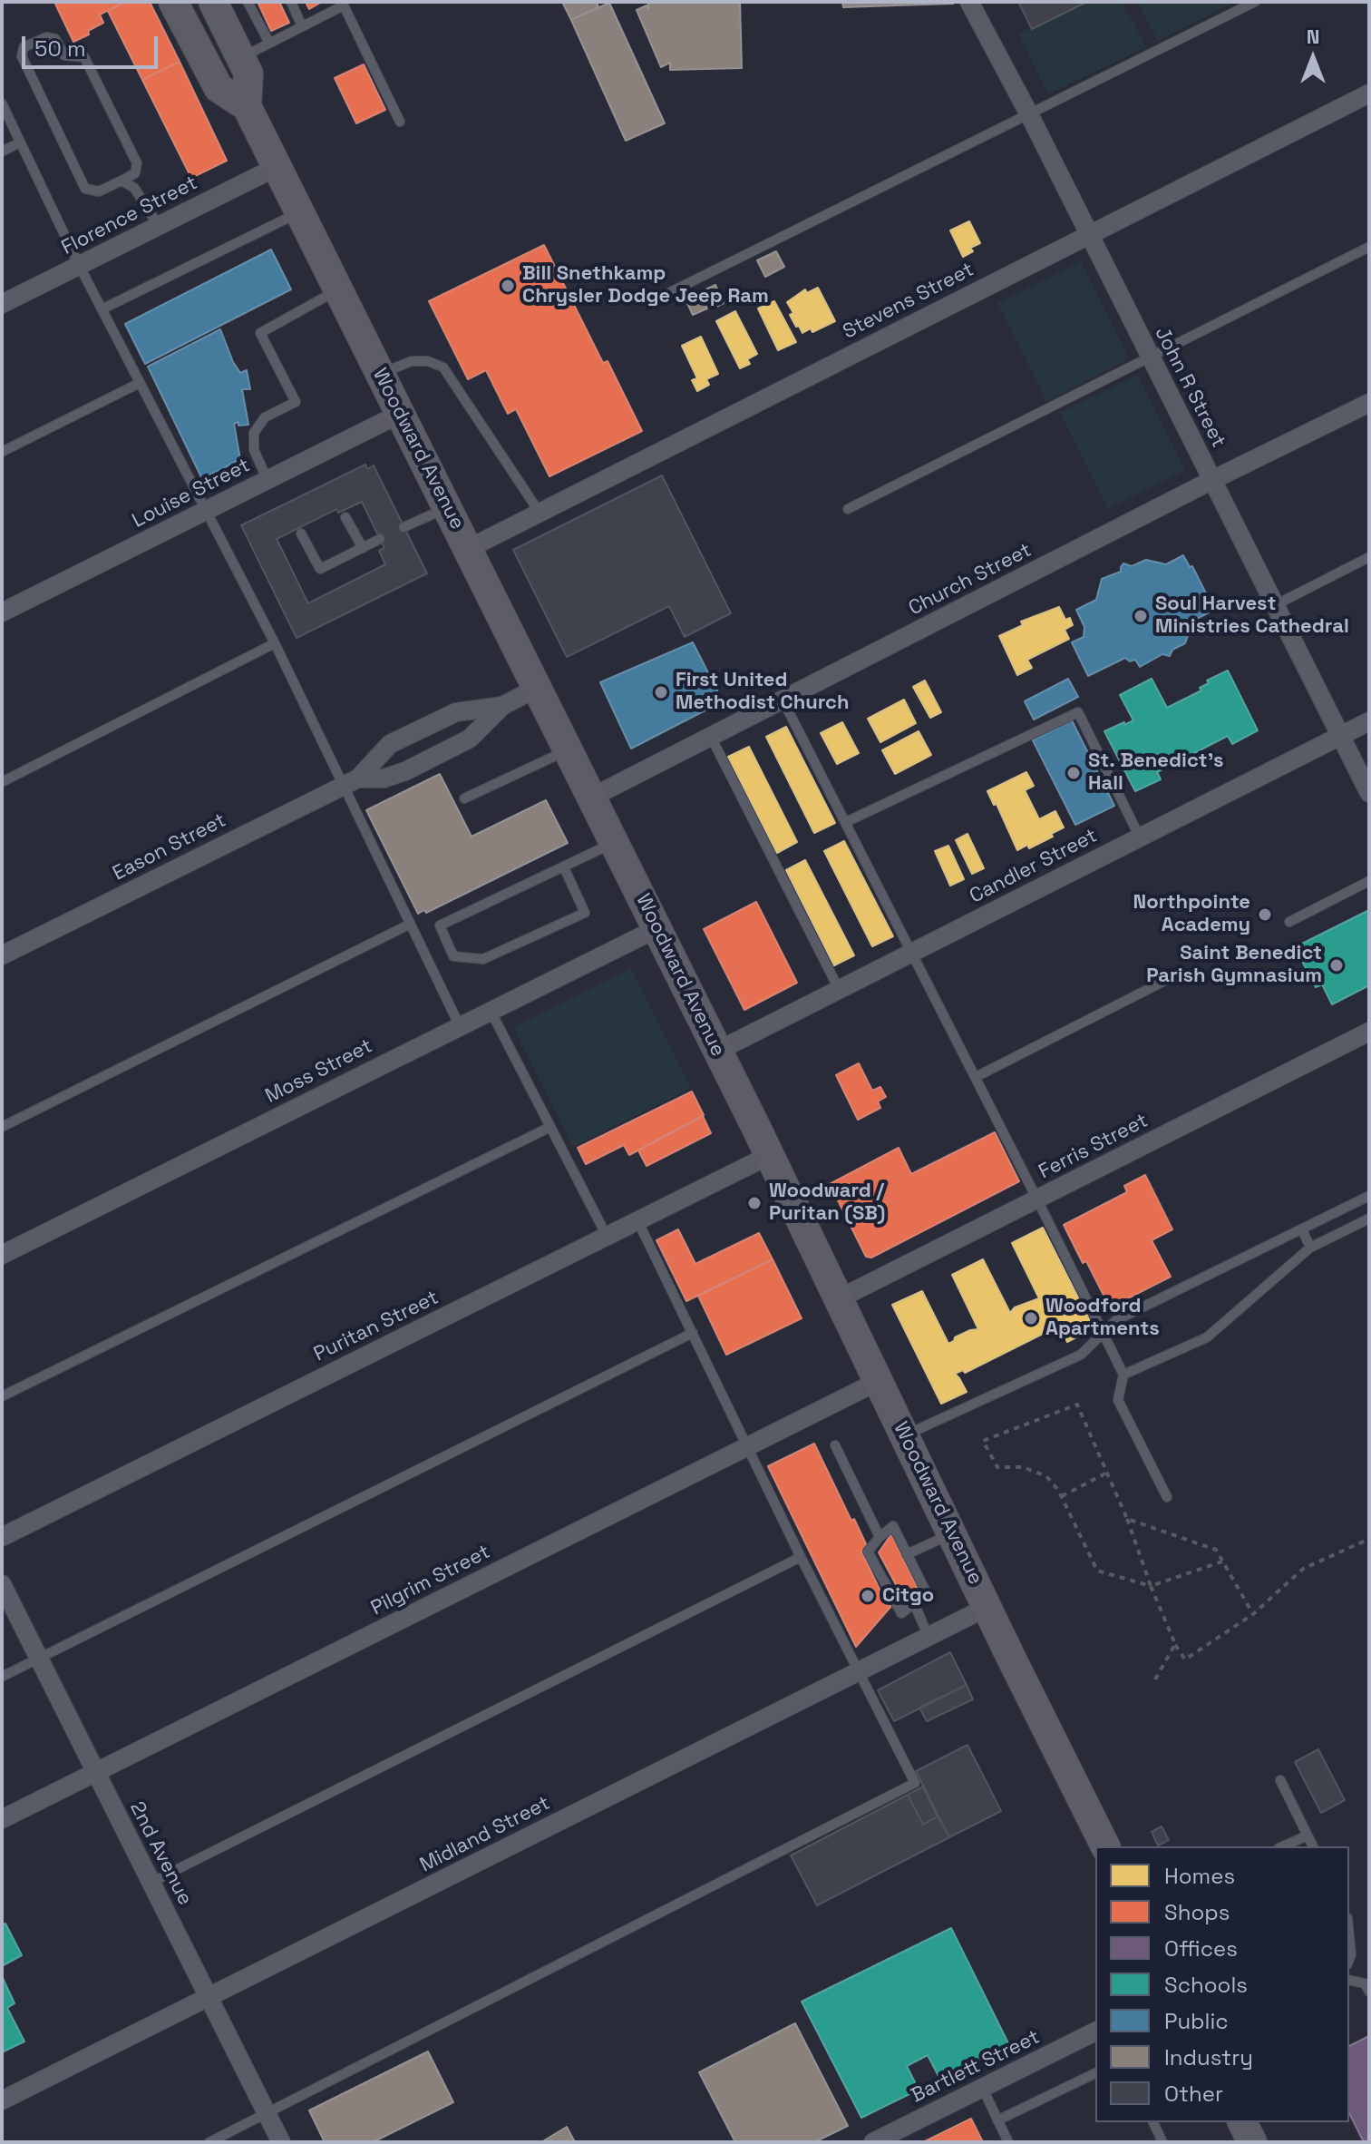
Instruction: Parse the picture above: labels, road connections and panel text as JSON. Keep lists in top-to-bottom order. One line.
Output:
{"streets":{"main road":["Woodward Avenue"],"street":["Florence Street","Stevens Street","John R Street","Louise Street","Church Street","Eason Street","Candler Street","Moss Street","Ferris Street","Puritan Street","Pilgrim Street","Midland Street","2nd Avenue","Bartlett Street"]},"crossings":[["Florence Street","Woodward Avenue"],["Stevens Street","John R Street"],["Stevens Street","Woodward Avenue"],["John R Street","Church Street"],["John R Street","Candler Street"],["Woodward Avenue","Louise Street"],["Woodward Avenue","Church Street"],["Woodward Avenue","Eason Street"],["Woodward Avenue","Candler Street"],["Woodward Avenue","Moss Street"],["Woodward Avenue","Ferris Street"],["Woodward Avenue","Puritan Street"],["Woodward Avenue","Pilgrim Street"],["Woodward Avenue","Midland Street"],["Pilgrim Street","2nd Avenue"],["Midland Street","2nd Avenue"]],"places":["Bill Snethkamp Chrysler Dodge Jeep Ram","Soul Harvest Ministries Cathedral","First United Methodist Church","St. Benedict's Hall","Northpointe Academy","Saint Benedict Parish Gymnasium","Woodward / Puritan (SB)","Woodford Apartments","Citgo"],"legend":["Homes","Shops","Offices","Schools","Public","Industry","Other"],"scale_bar":"50 m","north":"top"}
